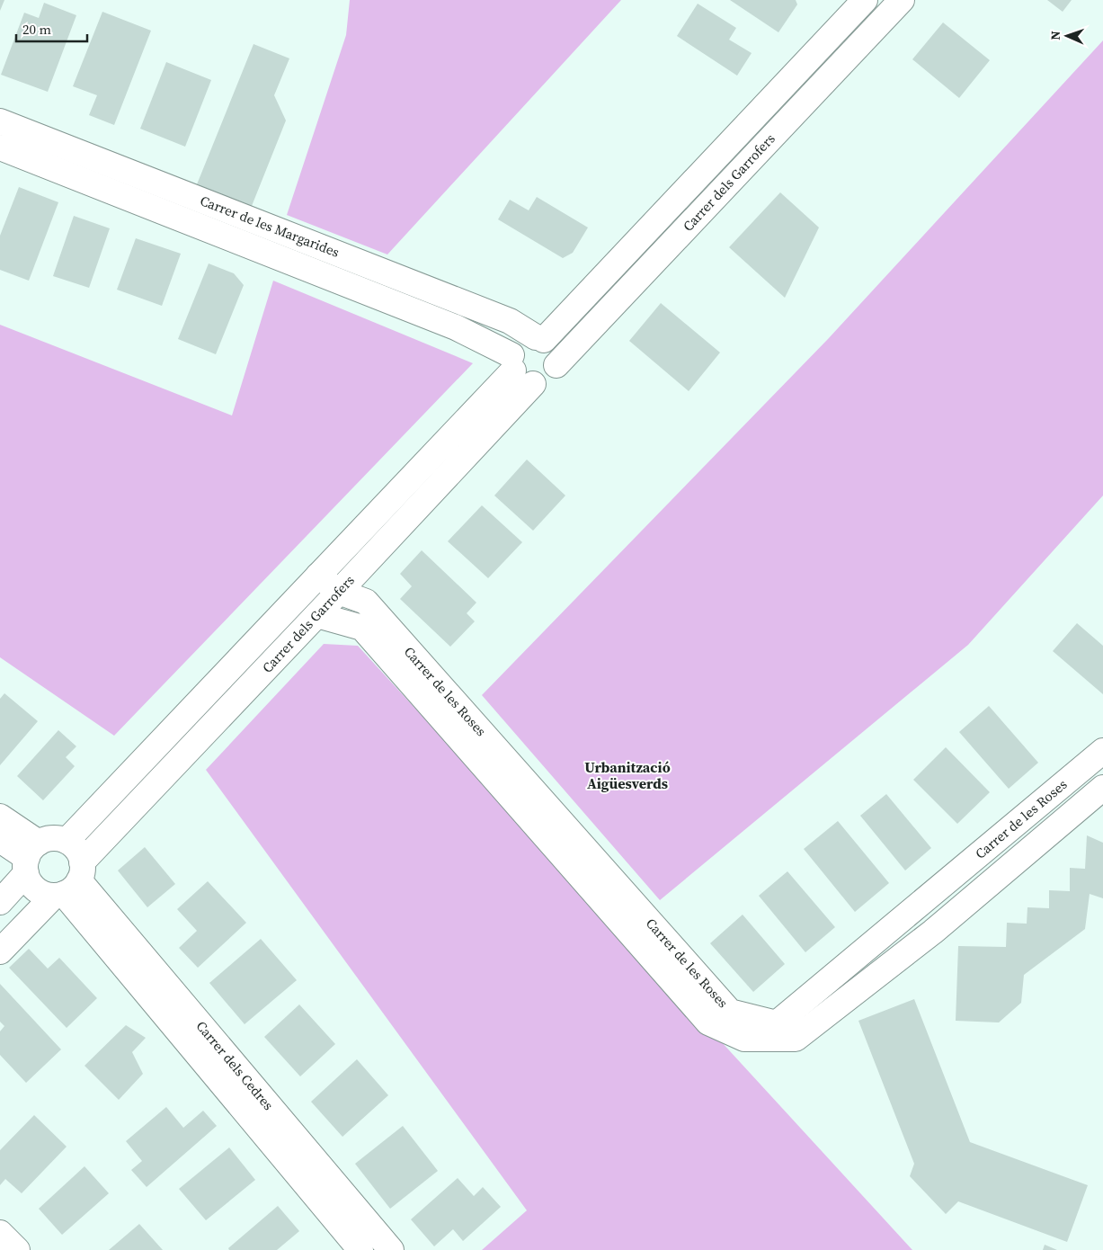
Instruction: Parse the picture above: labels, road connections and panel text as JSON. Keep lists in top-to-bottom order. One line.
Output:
{"streets":{"street":["Carrer dels Garrofers","Carrer de les Margarides","Carrer de les Roses","Carrer dels Cedres"]},"crossings":[["Carrer dels Garrofers","Carrer de les Margarides"],["Carrer dels Garrofers","Carrer de les Roses"],["Carrer dels Garrofers","Carrer dels Cedres"]],"districts":["Urbanització Aigüesverds"],"scale_bar":"20 m","north":"left"}
